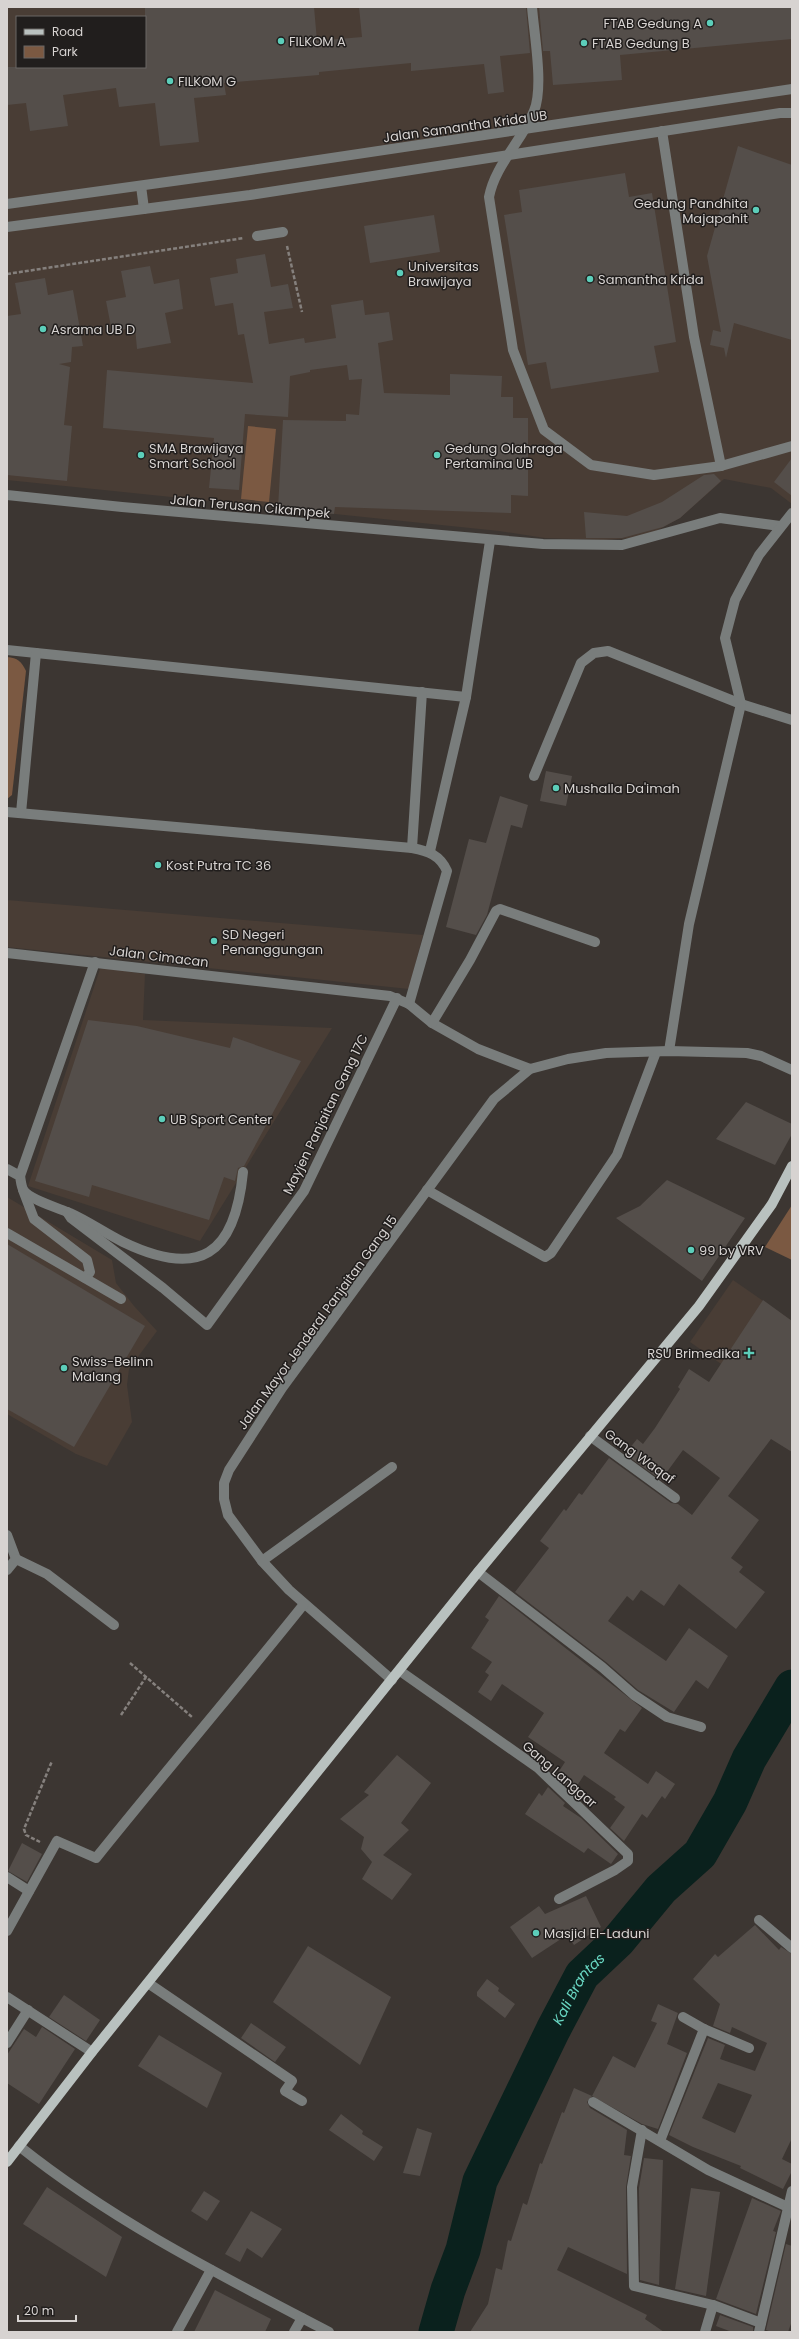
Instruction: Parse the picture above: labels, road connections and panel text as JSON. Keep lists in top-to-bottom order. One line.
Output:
{"streets":{"street":["Jalan Samantha Krida UB","Jalan Terusan Cikampek","Jalan Cimacan","Mayjen Panjaitan Gang 17C","Jalan Mayor Jenderal Panjaitan Gang 15","Gang Waqaf","Gang Langgar"]},"crossings":[["Jalan Cimacan","Mayjen Panjaitan Gang 17C"]],"water":["Kali Brantas"],"places":{"other":["FTAB Gedung A","FILKOM A","FTAB Gedung B","FILKOM G","Gedung Pandhita Majapahit","Universitas Brawijaya","Samantha Krida","Asrama UB D","SMA Brawijaya Smart School","Gedung Olahraga Pertamina UB","Mushalla Da'imah","Kost Putra TC 36","SD Negeri Penanggungan","UB Sport Center","99 by VRV","Swiss-Belinn Malang","Masjid El-Laduni"],"health":["RSU Brimedika"]},"legend":["Road","Park"],"scale_bar":"20 m"}
